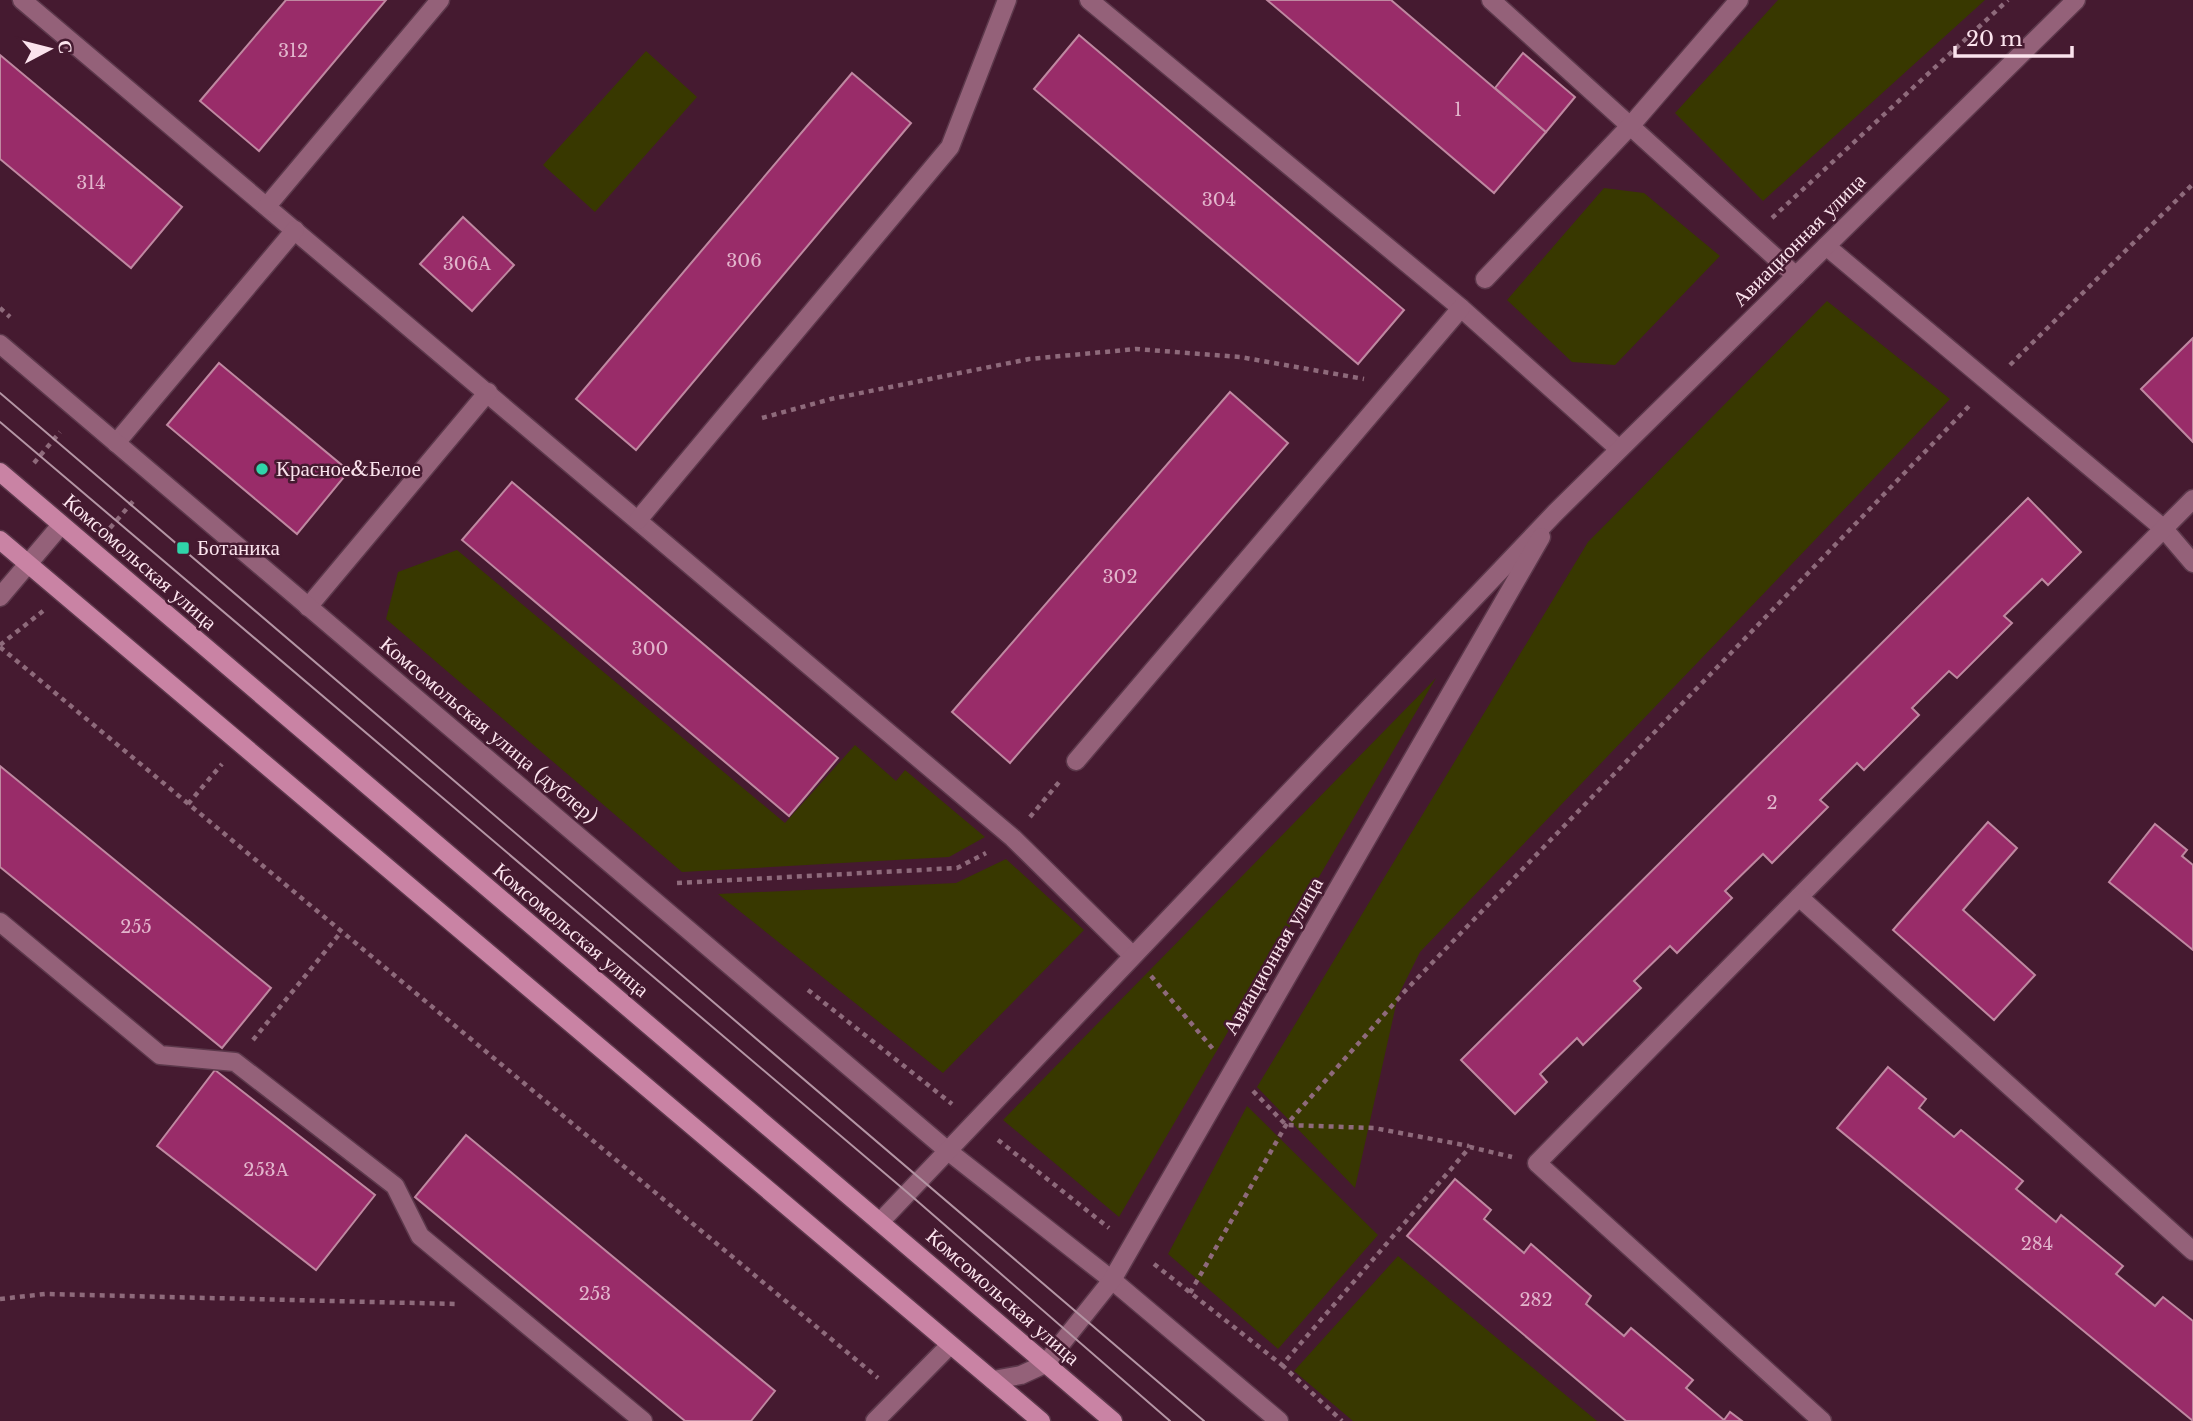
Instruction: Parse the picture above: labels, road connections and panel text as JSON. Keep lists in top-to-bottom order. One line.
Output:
{"streets":{"main road":["Авиационная улица","Комсомольская улица","Комсомольская улица (дублер)"]},"crossings":[["Авиационная улица","Комсомольская улица"],["Авиационная улица","Комсомольская улица (дублер)"]],"places":{"other":["Красное&Белое"],"transit":["Ботаника"]},"house_numbers":["312","1","314","304","306","306А","302","300","2","255","253А","284","253","282"],"scale_bar":"20 m","north":"right"}
